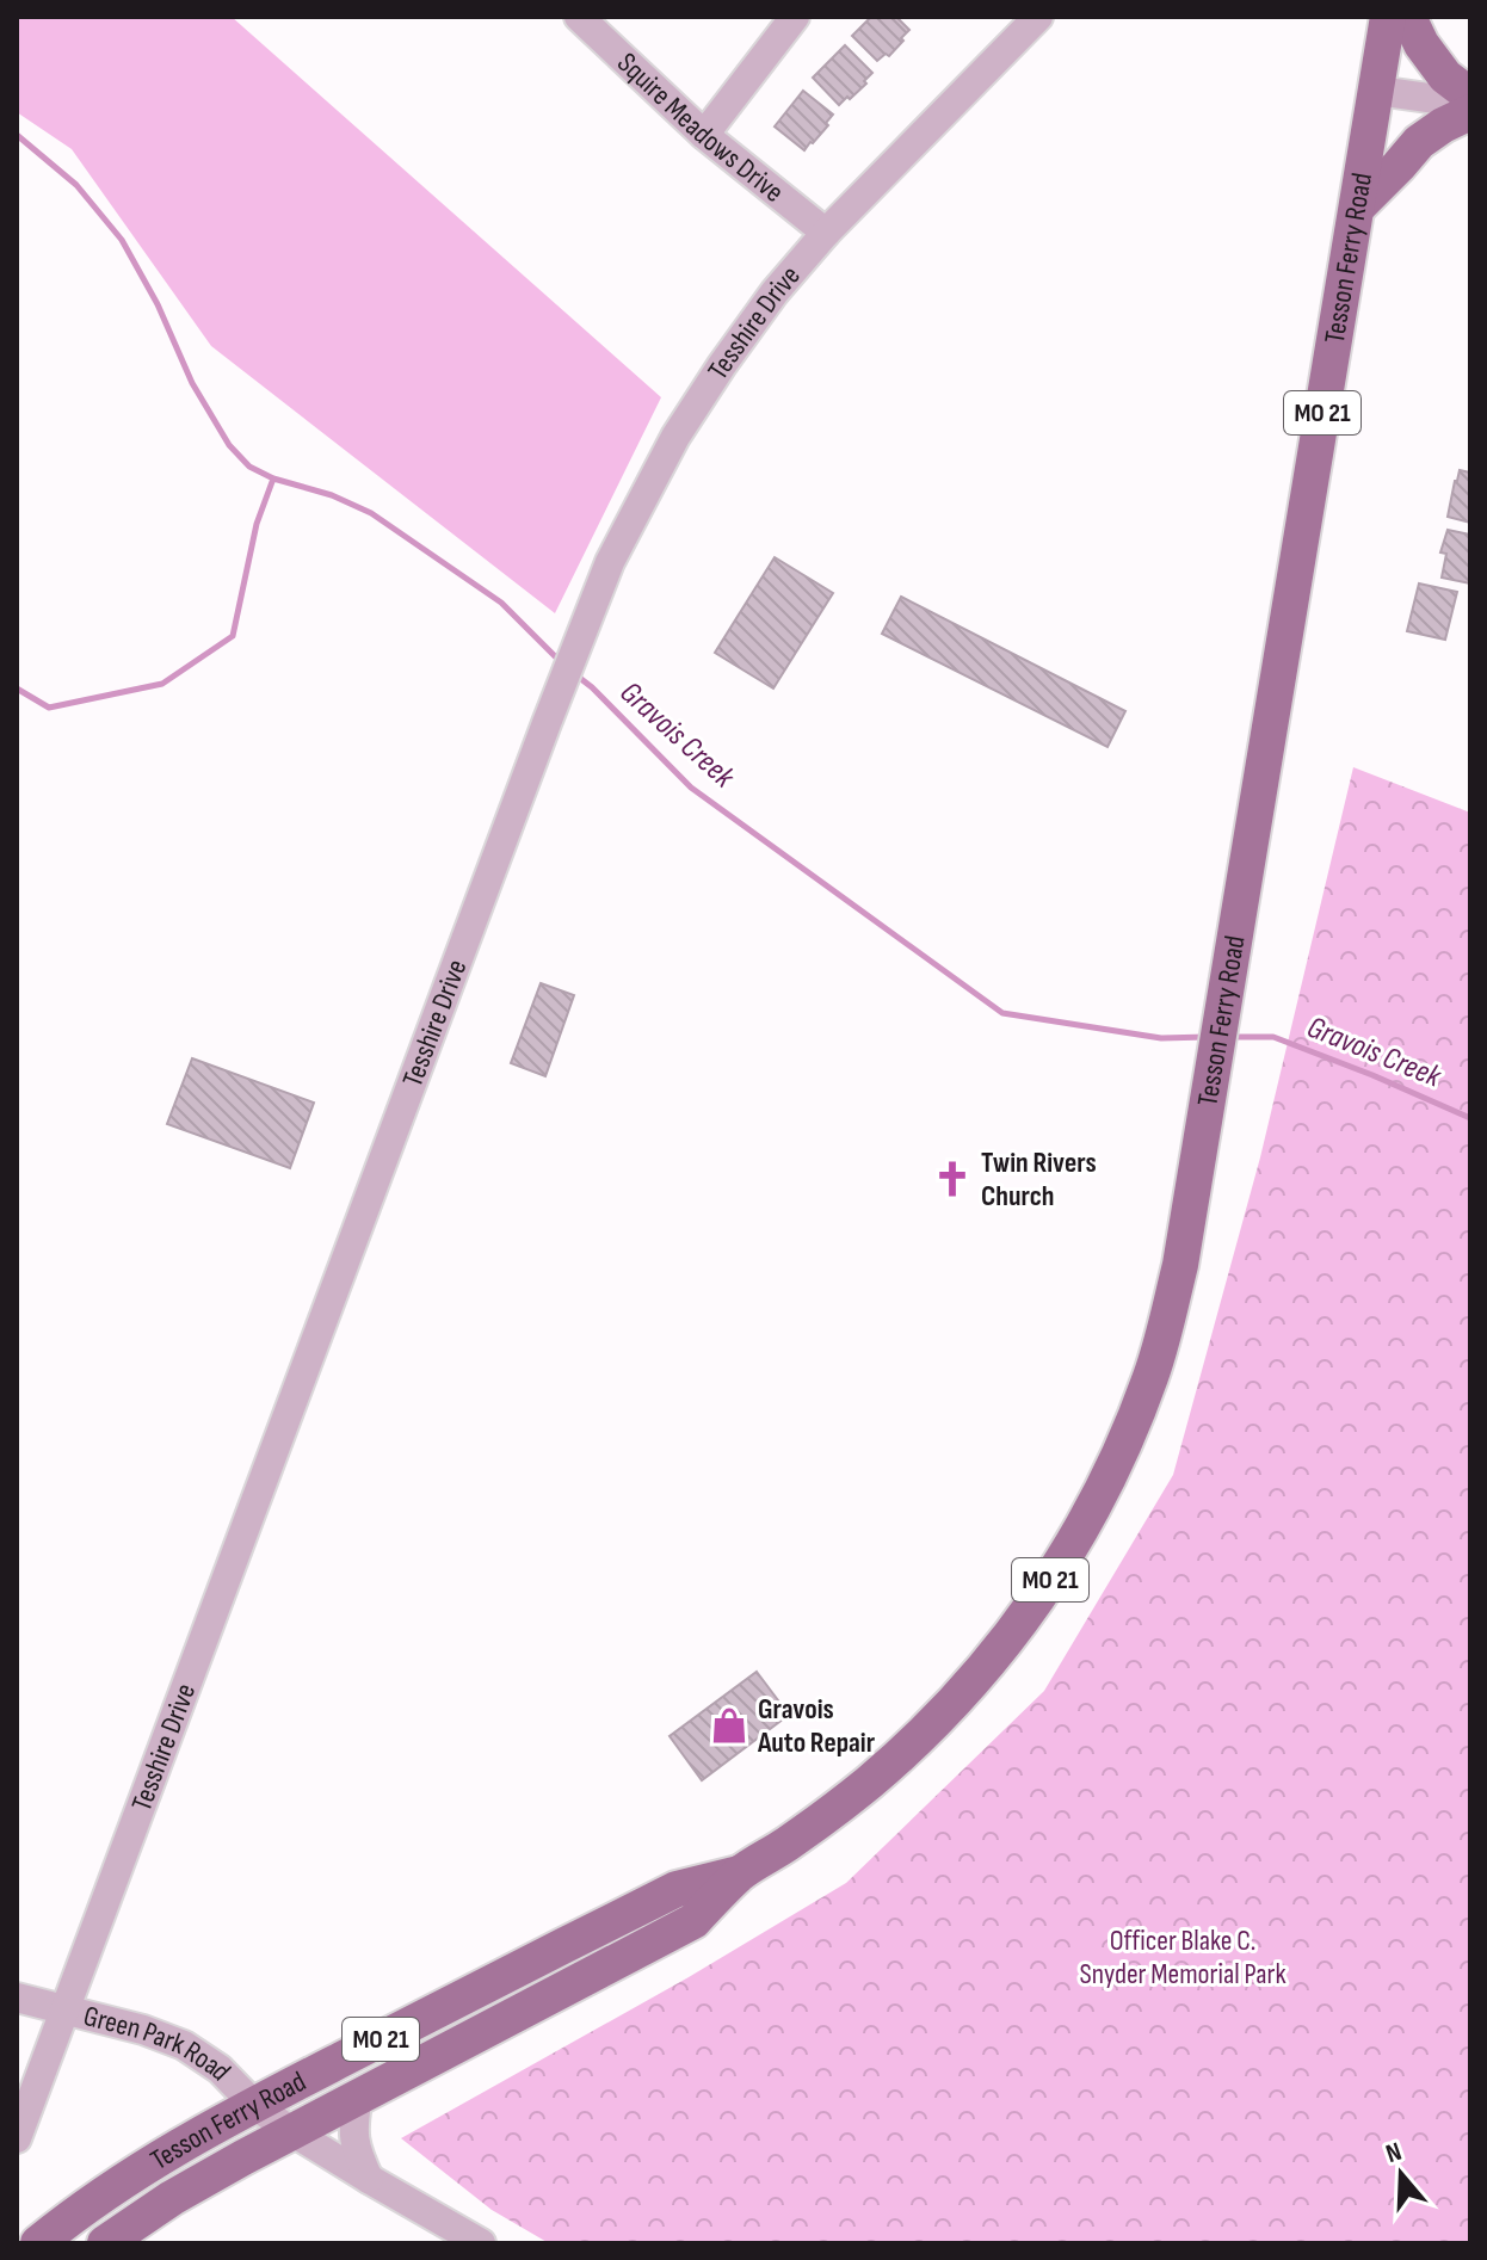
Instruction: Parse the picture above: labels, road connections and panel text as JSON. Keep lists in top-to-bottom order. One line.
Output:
{"streets":{"main road":["Tesson Ferry Road","MO 21"],"street":["Squire Meadows Drive","Tesshire Drive","Green Park Road"]},"crossings":[["Squire Meadows Drive","Tesshire Drive"],["Tesson Ferry Road","Green Park Road"],["Tesshire Drive","Green Park Road"]],"water":["Gravois Creek"],"parks":["Officer Blake C. Snyder Memorial Park"],"places":{"church":["Twin Rivers Church"],"shop":["Gravois Auto Repair"]},"north":"top"}
